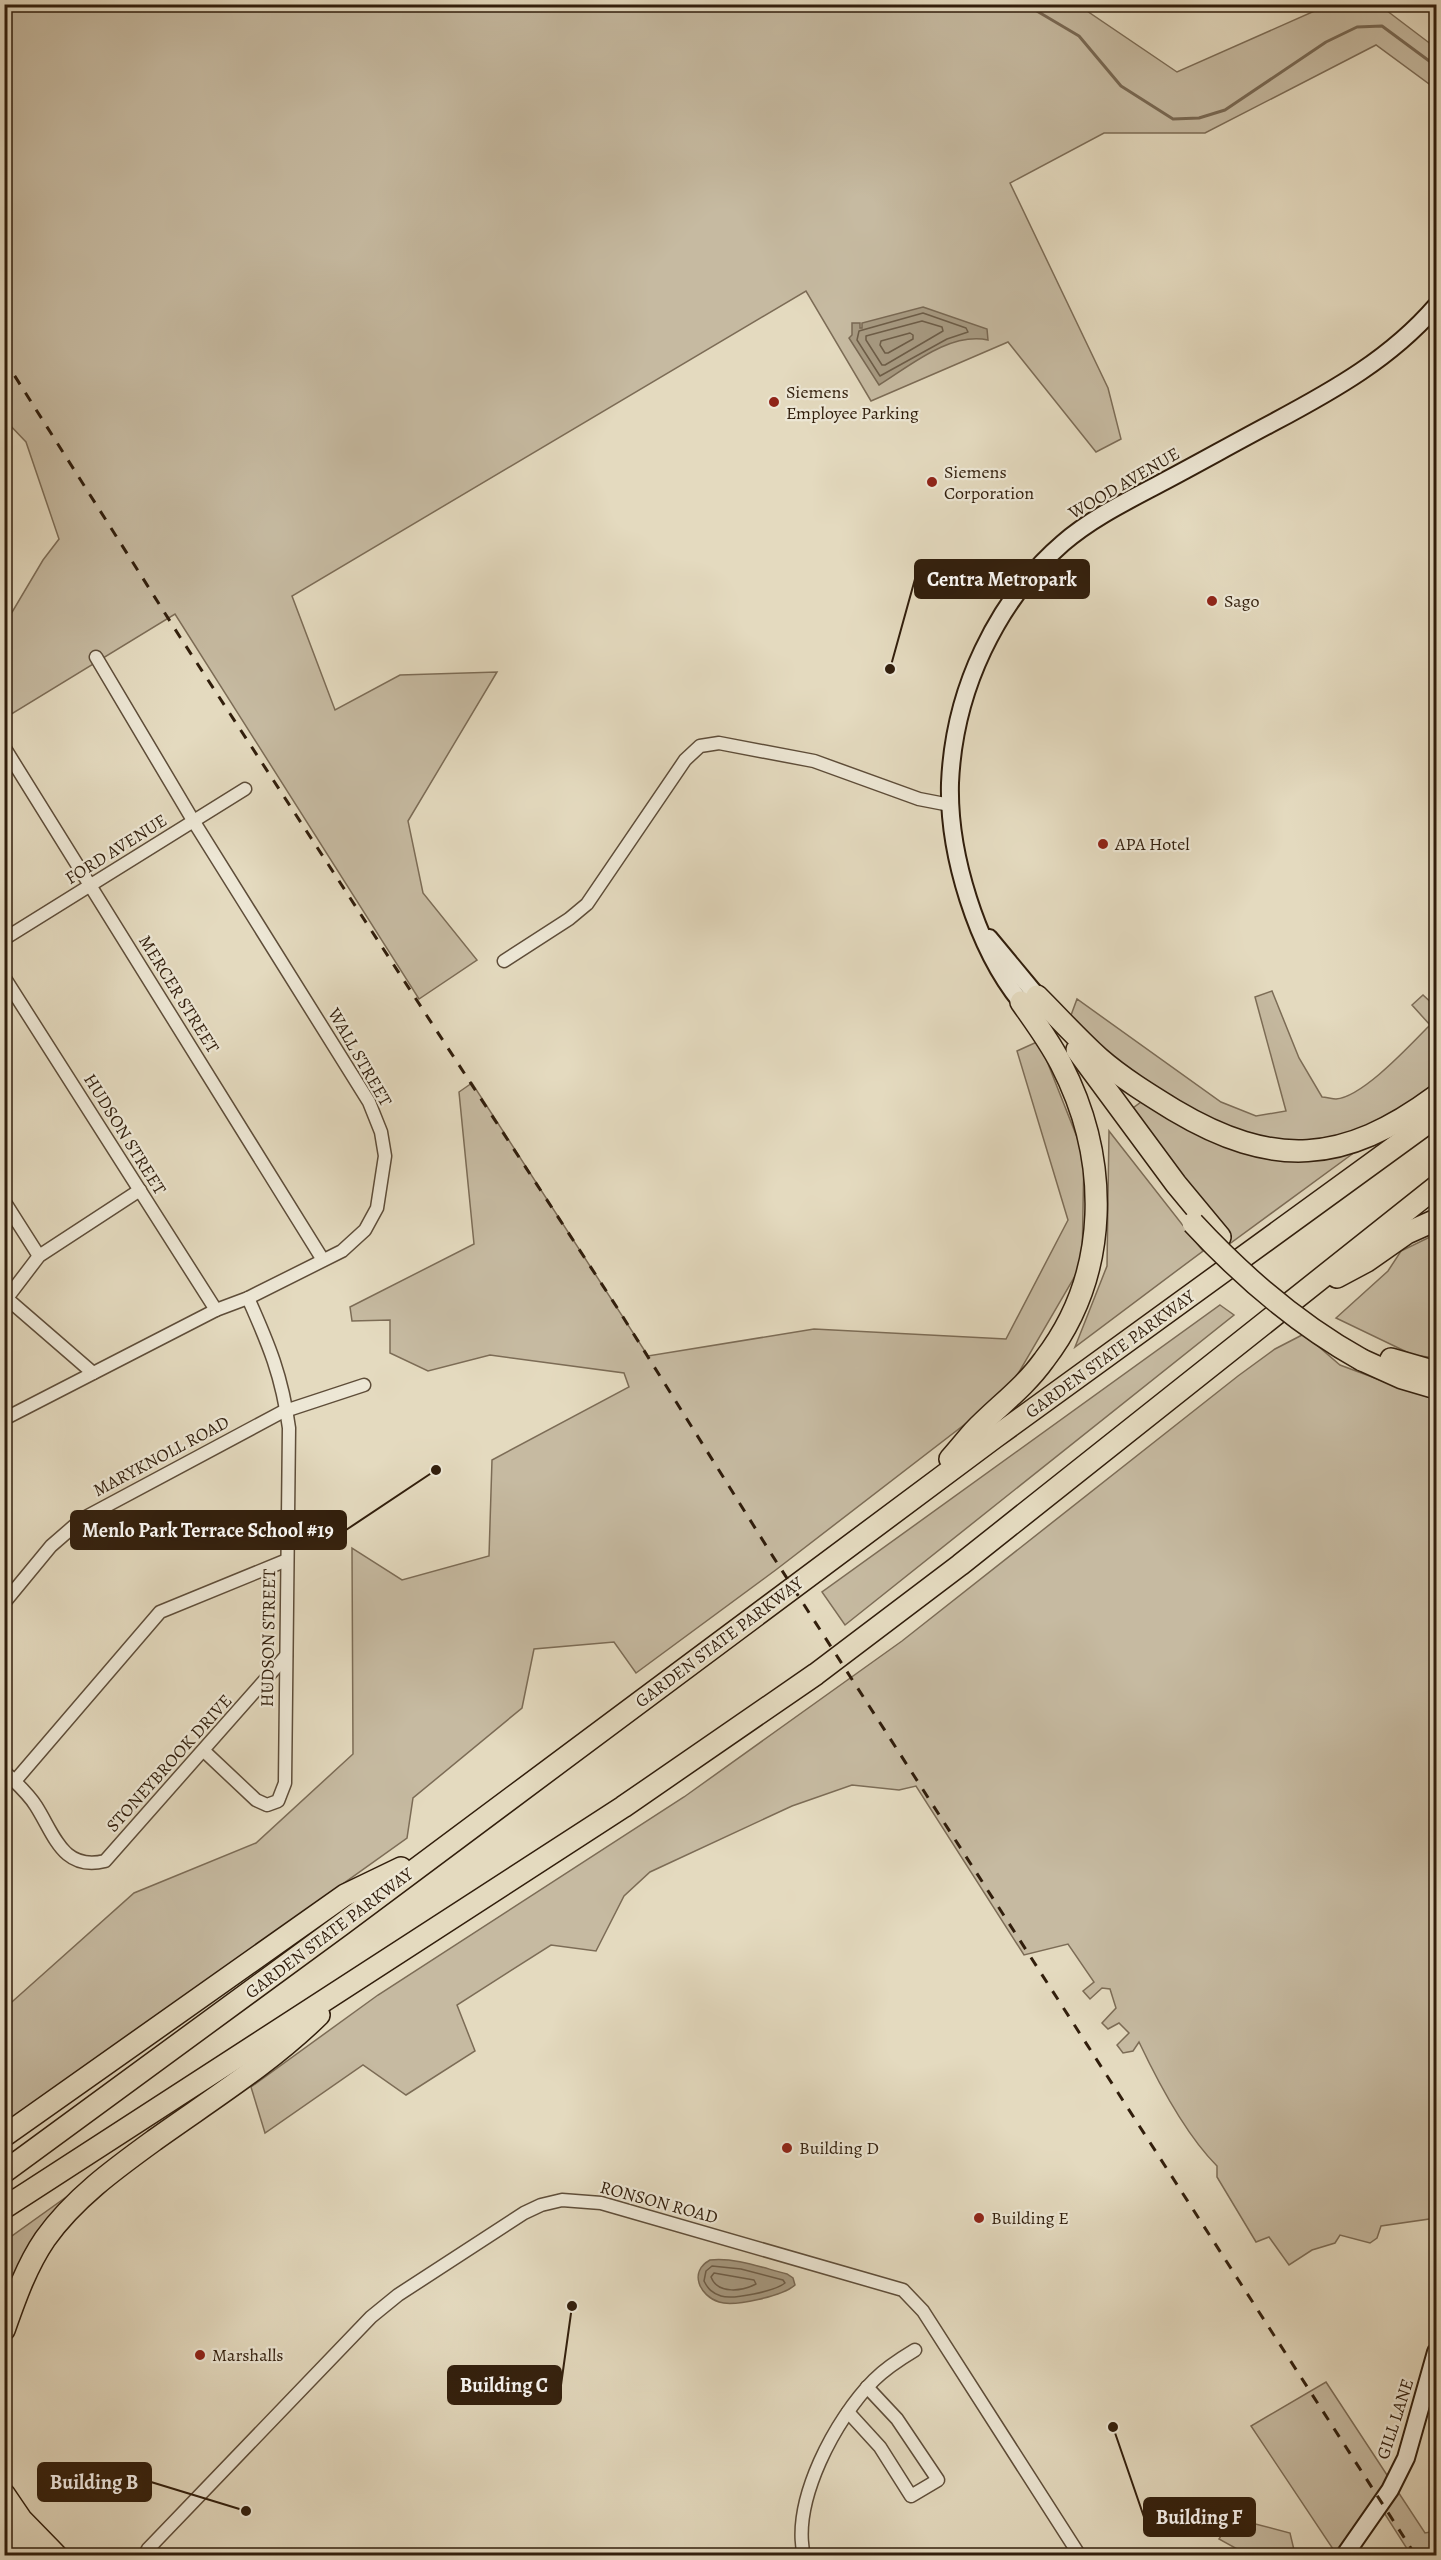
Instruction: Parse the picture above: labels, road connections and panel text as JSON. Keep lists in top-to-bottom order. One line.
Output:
{"streets":{"highway":["GARDEN STATE PARKWAY"],"street":["WOOD AVENUE","FORD AVENUE","MERCER STREET","WALL STREET","HUDSON STREET","MARYKNOLL ROAD","STONEYBROOK DRIVE","RONSON ROAD","GILL LANE"]},"crossings":[["FORD AVENUE","MERCER STREET"],["FORD AVENUE","WALL STREET"],["MERCER STREET","WALL STREET"],["WALL STREET","HUDSON STREET"],["HUDSON STREET","MARYKNOLL ROAD"],["HUDSON STREET","STONEYBROOK DRIVE"]],"places":["Siemens Employee Parking","Siemens Corporation","Sago","Centra Metropark","APA Hotel","Menlo Park Terrace School #19","Building D","Building E","Building C","Marshalls","Building F","Building B"]}
